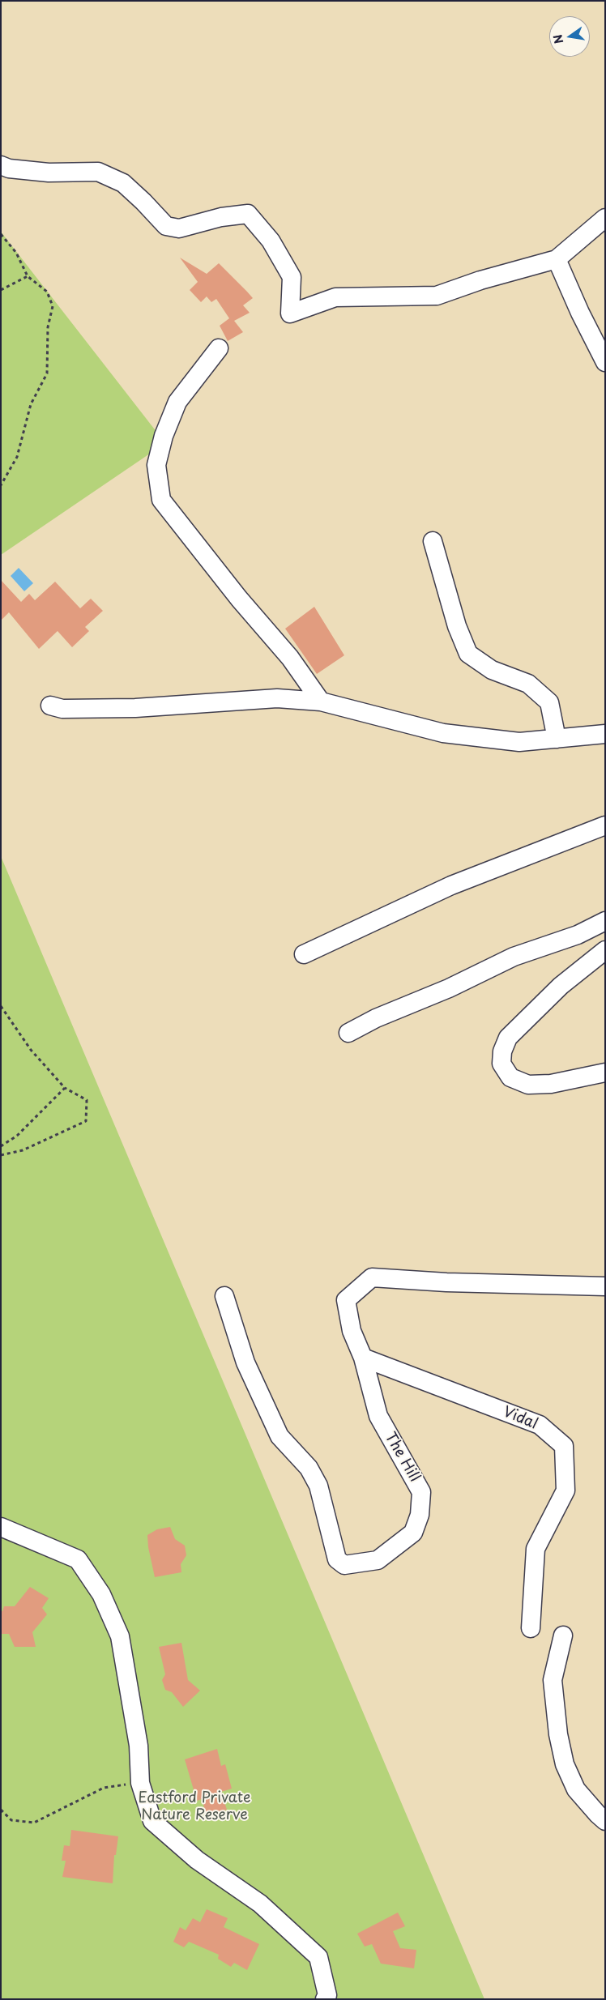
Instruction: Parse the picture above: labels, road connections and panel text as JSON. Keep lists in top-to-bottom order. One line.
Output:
{"streets":{"street":["Vidal","The Hill"]},"crossings":[["Vidal","The Hill"]],"parks":["Eastford Private Nature Reserve"],"north":"left"}
